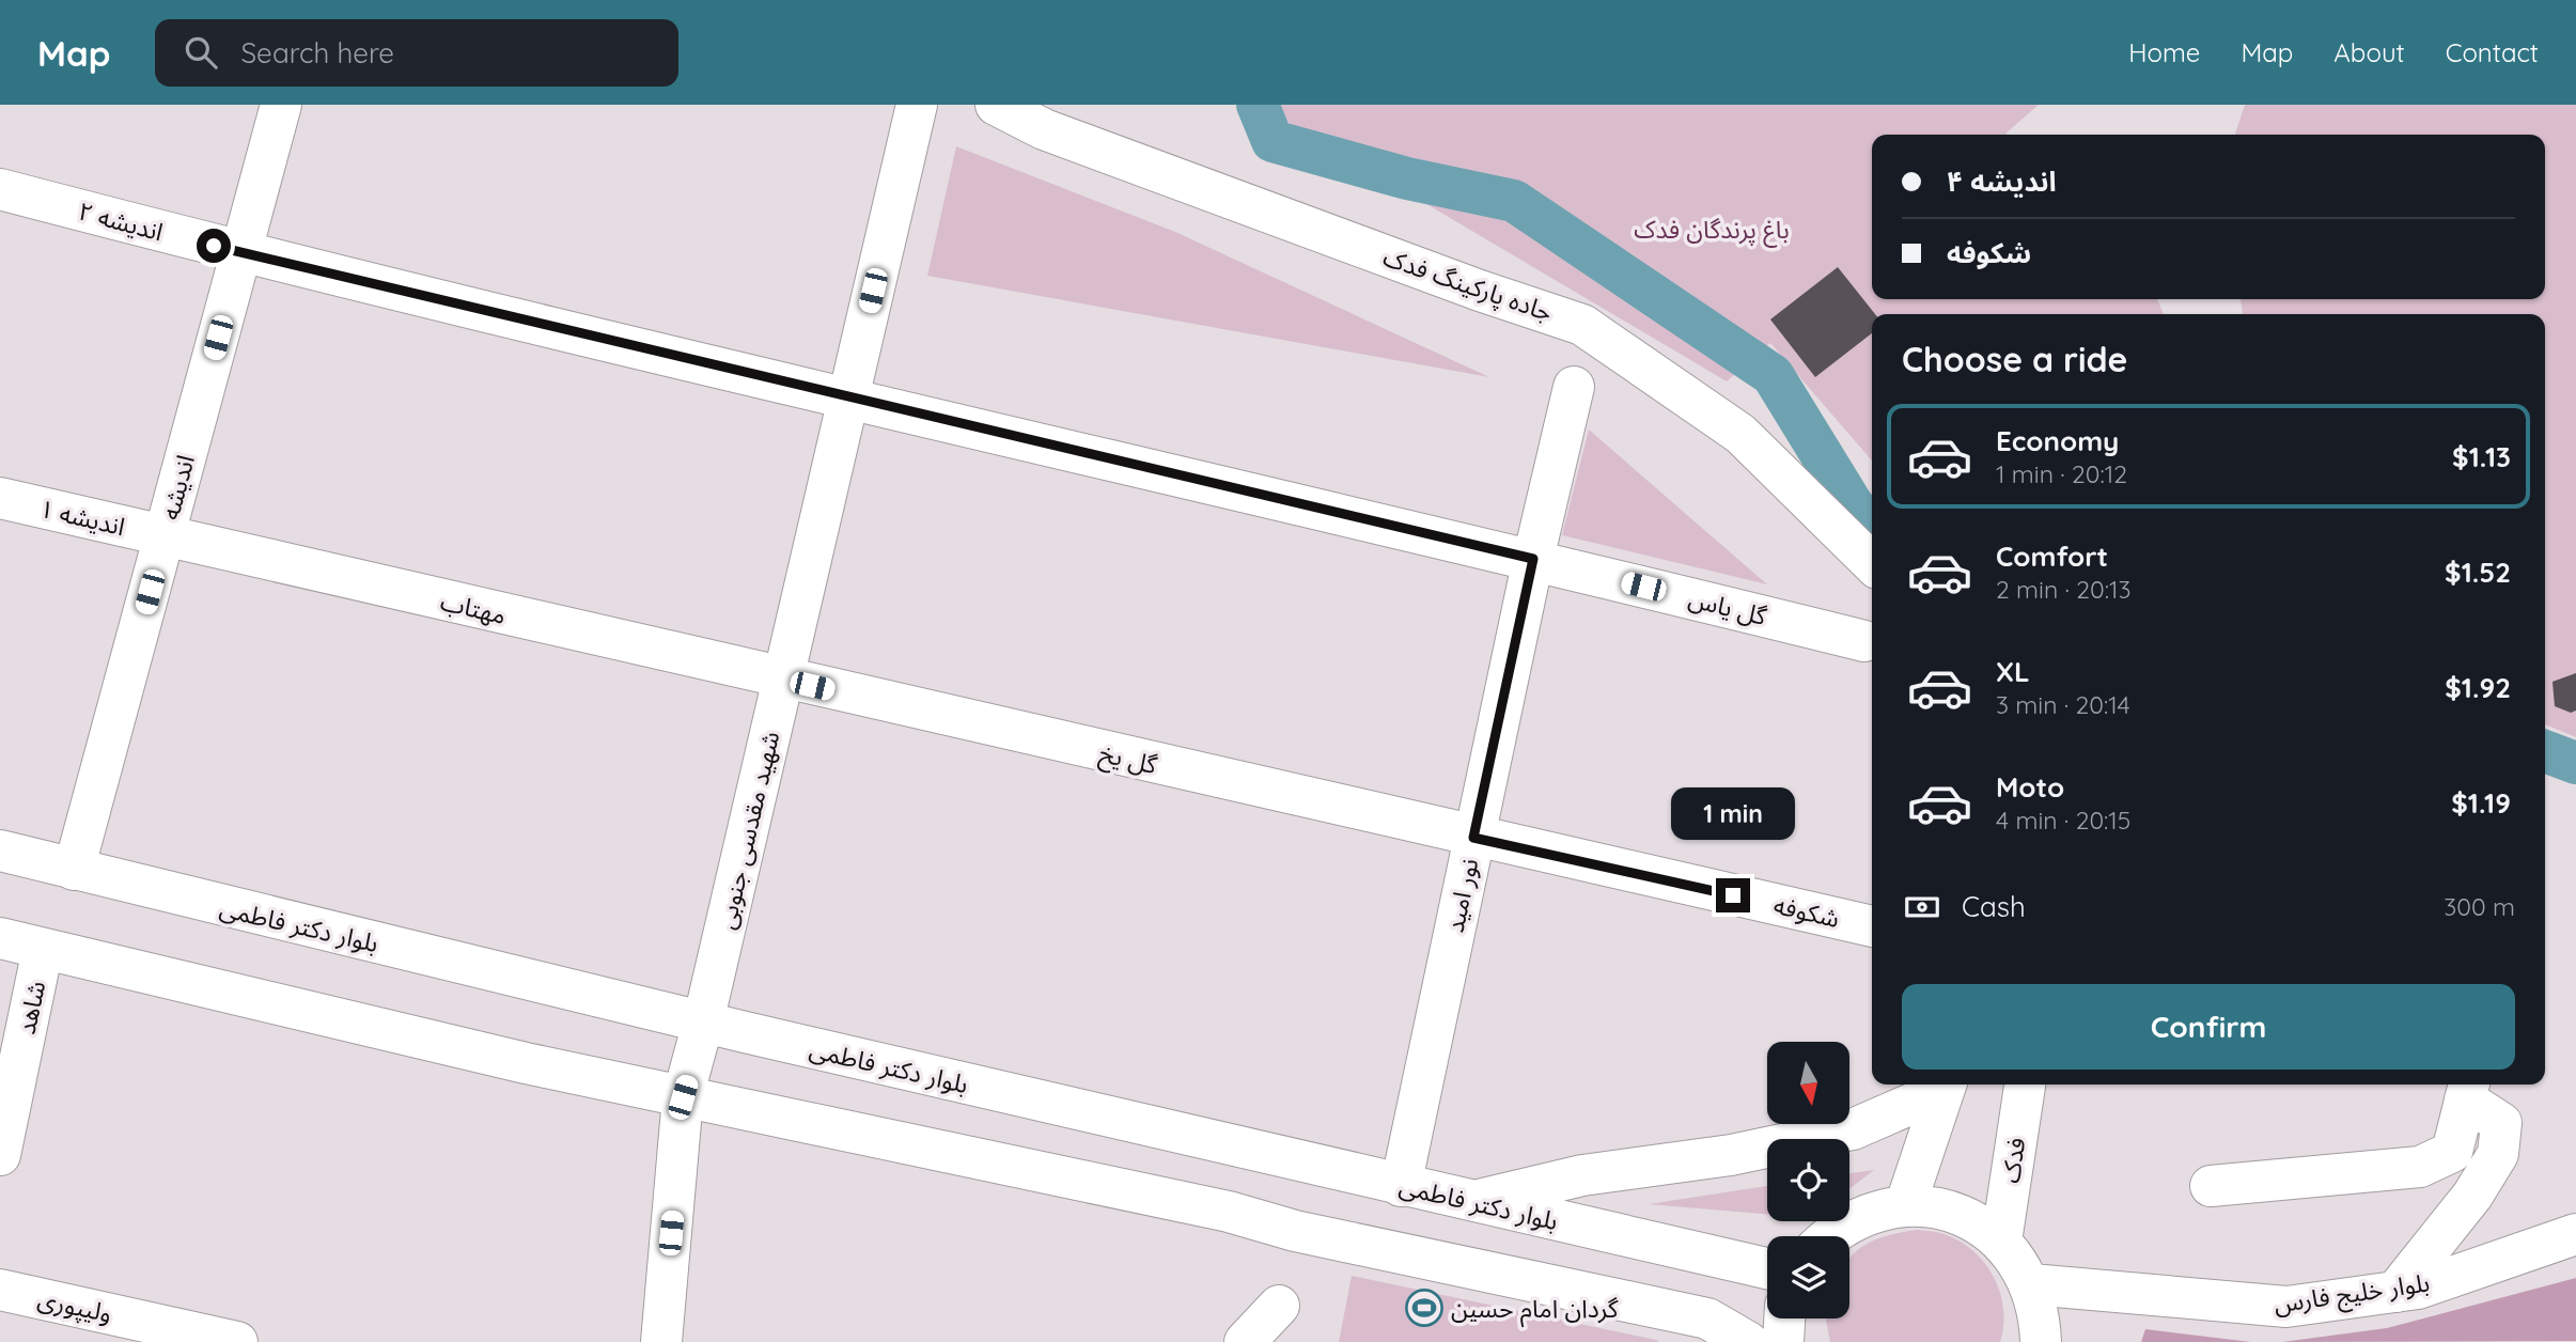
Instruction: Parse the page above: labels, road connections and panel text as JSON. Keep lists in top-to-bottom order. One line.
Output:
{"streets":{"street":["اندیشه ۲","جاده پارکینگ فدک","اندیشه","اندیشه ۱","گل یاس","مهتاب","گل یخ","شهید مقدسی جنوبی","نور امید","شکوفه","بلوار دکتر فاطمی","شاهد","فدک","بلوار خلیج فارس","ولیپوری"]},"crossings":[["اندیشه ۲","اندیشه"],["اندیشه ۲","گل یاس"],["اندیشه ۲","شهید مقدسی جنوبی"],["اندیشه","اندیشه ۱"],["اندیشه","مهتاب"],["اندیشه","بلوار دکتر فاطمی"],["اندیشه ۱","مهتاب"],["گل یاس","شهید مقدسی جنوبی"],["گل یاس","نور امید"],["مهتاب","گل یخ"],["مهتاب","شهید مقدسی جنوبی"],["گل یخ","شهید مقدسی جنوبی"],["گل یخ","نور امید"],["گل یخ","شکوفه"],["شهید مقدسی جنوبی","بلوار دکتر فاطمی"],["نور امید","شکوفه"],["نور امید","بلوار دکتر فاطمی"]],"parks":["باغ پرندگان فدک"],"places":{"sports":["گردان امام حسین"]},"north":"bottom","page":{"header":"Map","search":"Search here","nav":["Home","Map","About","Contact"],"banner":["اندیشه ۴","شکوفه"],"heading":"Choose a ride","list":[{"name":"Economy","note":"1 min · 20:12","value":"$1.13"},{"name":"Comfort","note":"2 min · 20:13","value":"$1.52"},{"name":"XL","note":"3 min · 20:14","value":"$1.92"},{"name":"Moto","note":"4 min · 20:15","value":"$1.19"}],"bubble":"1 min","pay":["Cash","300 m"],"buttons":"Confirm"}}
